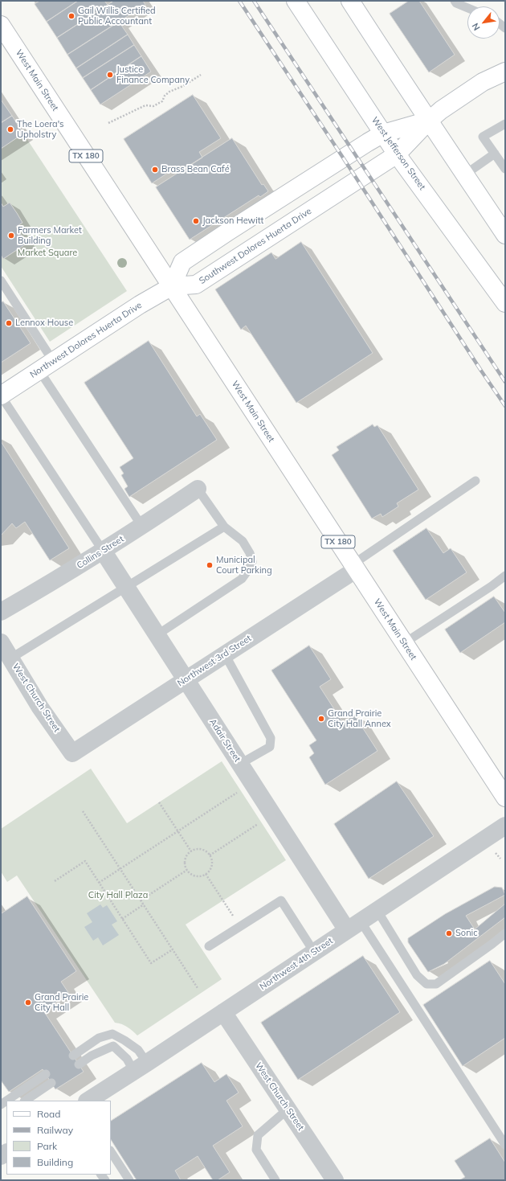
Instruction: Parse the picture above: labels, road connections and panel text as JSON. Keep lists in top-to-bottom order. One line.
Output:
{"streets":{"main road":["West Main Street","West Jefferson Street","TX 180","Southwest Dolores Huerta Drive","Northwest Dolores Huerta Drive"],"street":["Collins Street","Northwest 3rd Street","West Church Street","Adair Street","Northwest 4th Street"]},"crossings":[["West Main Street","Southwest Dolores Huerta Drive"],["West Main Street","Northwest Dolores Huerta Drive"],["West Main Street","Northwest 3rd Street"],["West Jefferson Street","Southwest Dolores Huerta Drive"],["Southwest Dolores Huerta Drive","Northwest Dolores Huerta Drive"],["Collins Street","Adair Street"],["Northwest 3rd Street","West Church Street"],["Northwest 3rd Street","Adair Street"],["West Church Street","Northwest 4th Street"],["Adair Street","Northwest 4th Street"]],"parks":["Market Square","City Hall Plaza"],"places":["Gail Willis Certified Public Accountant","Justice Finance Company","The Loera's Upholstry","Brass Bean Café","Jackson Hewitt","Farmers Market Building","Lennox House","Municipal Court Parking","Grand Prairie City Hall Annex","Sonic","Grand Prairie City Hall"],"legend":["Road","Railway","Park","Building"],"north":"bottom left"}
